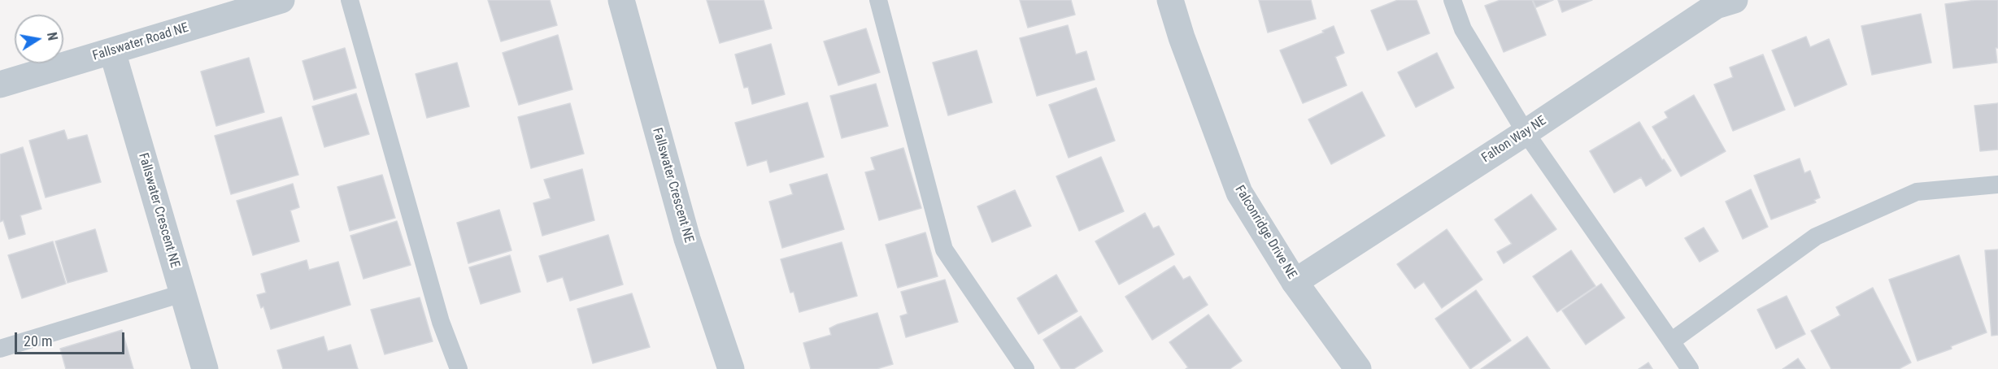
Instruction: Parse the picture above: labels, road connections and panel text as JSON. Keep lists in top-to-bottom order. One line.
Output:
{"streets":{"street":["Fallswater Road NE","Falton Way NE","Fallswater Crescent NE","Falconridge Drive NE"]},"crossings":[["Fallswater Road NE","Fallswater Crescent NE"],["Falton Way NE","Falconridge Drive NE"]],"scale_bar":"20 m","north":"right"}
